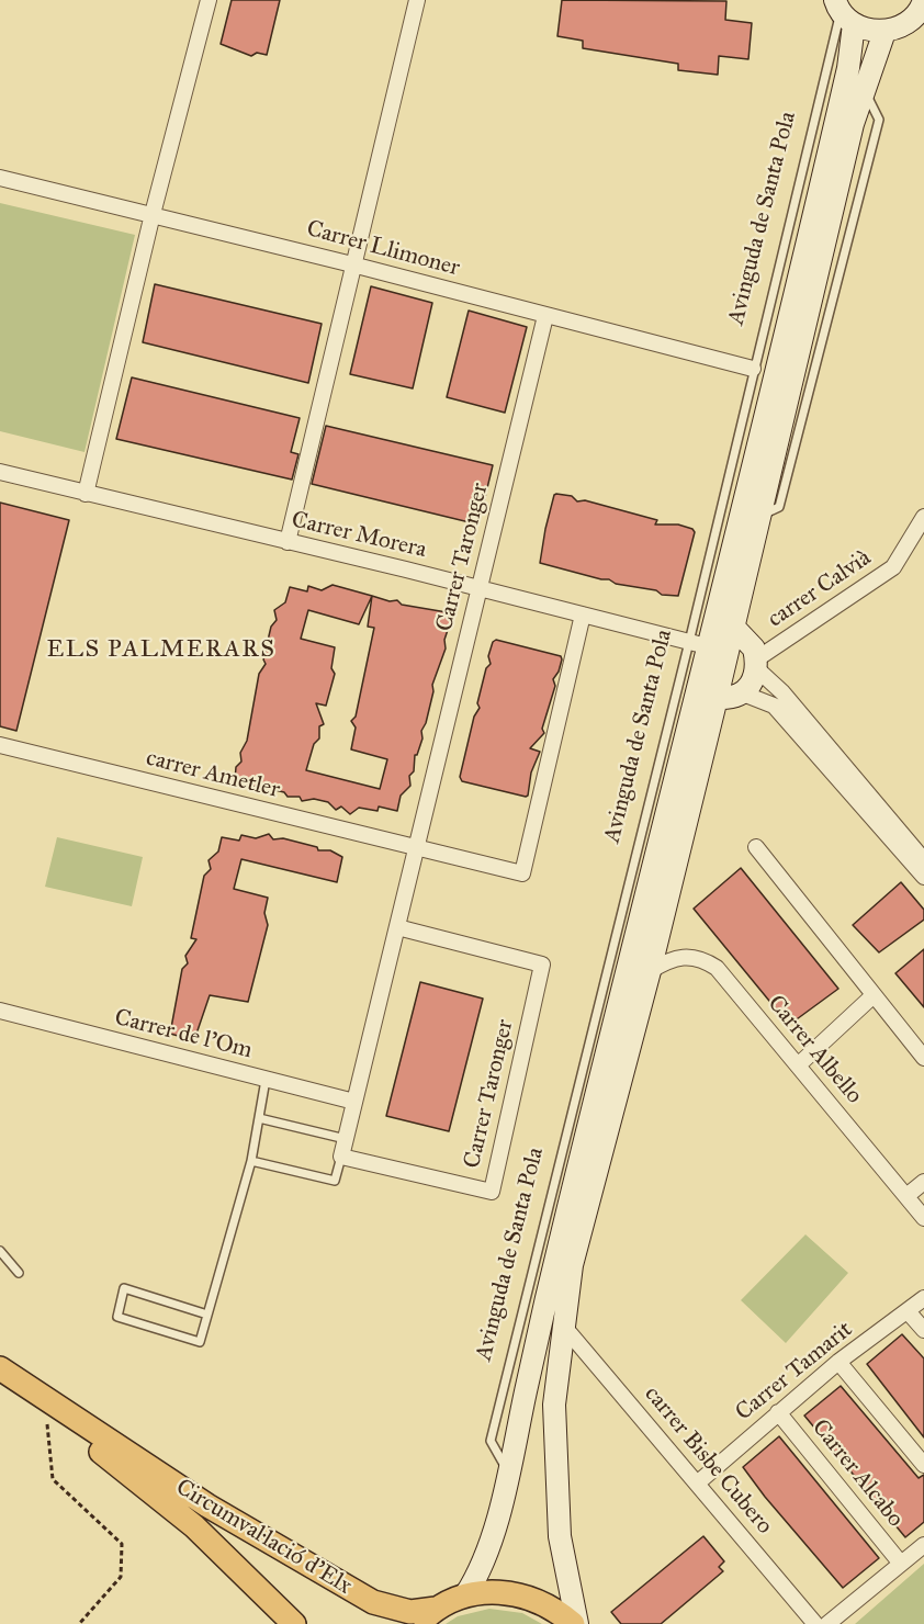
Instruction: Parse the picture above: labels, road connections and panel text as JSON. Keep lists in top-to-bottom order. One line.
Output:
{"streets":{"main road":["Avinguda de Santa Pola","Circumval·lació d'Elx"],"street":["Carrer Llimoner","Carrer Morera","Carrer Taronger","carrer Calvià","carrer Ametler","Carrer de l'Om","Carrer Albello","Carrer Tamarit","carrer Bisbe Cubero","Carrer Alcabo"]},"crossings":[["Avinguda de Santa Pola","Carrer Llimoner"],["Avinguda de Santa Pola","Carrer Morera"],["Carrer Llimoner","Carrer Taronger"],["Carrer Morera","Carrer Taronger"],["Carrer Taronger","carrer Ametler"],["Carrer Taronger","Carrer de l'Om"],["Carrer Tamarit","carrer Bisbe Cubero"],["Carrer Tamarit","Carrer Alcabo"]],"districts":["ELS PALMERARS"]}
